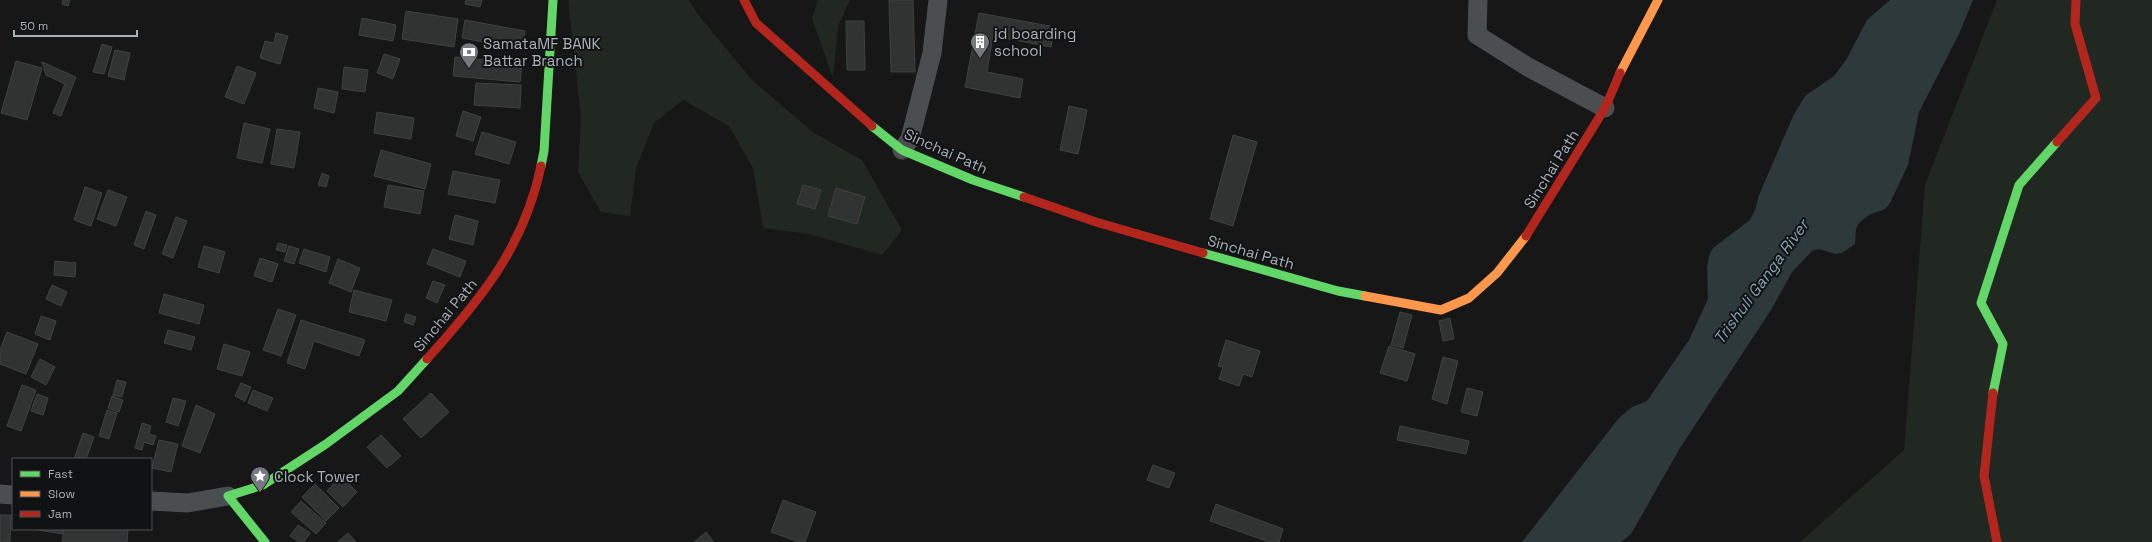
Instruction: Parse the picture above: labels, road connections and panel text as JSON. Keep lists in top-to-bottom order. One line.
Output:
{"streets":{"street":["Sinchai Path"]},"water":["Trishuli Ganga River"],"places":{"building":["jd boarding school"],"bank":["SamataMF BANK Battar Branch"],"place":["Clock Tower"]},"legend":["Fast","Slow","Jam"],"scale_bar":"50 m"}
